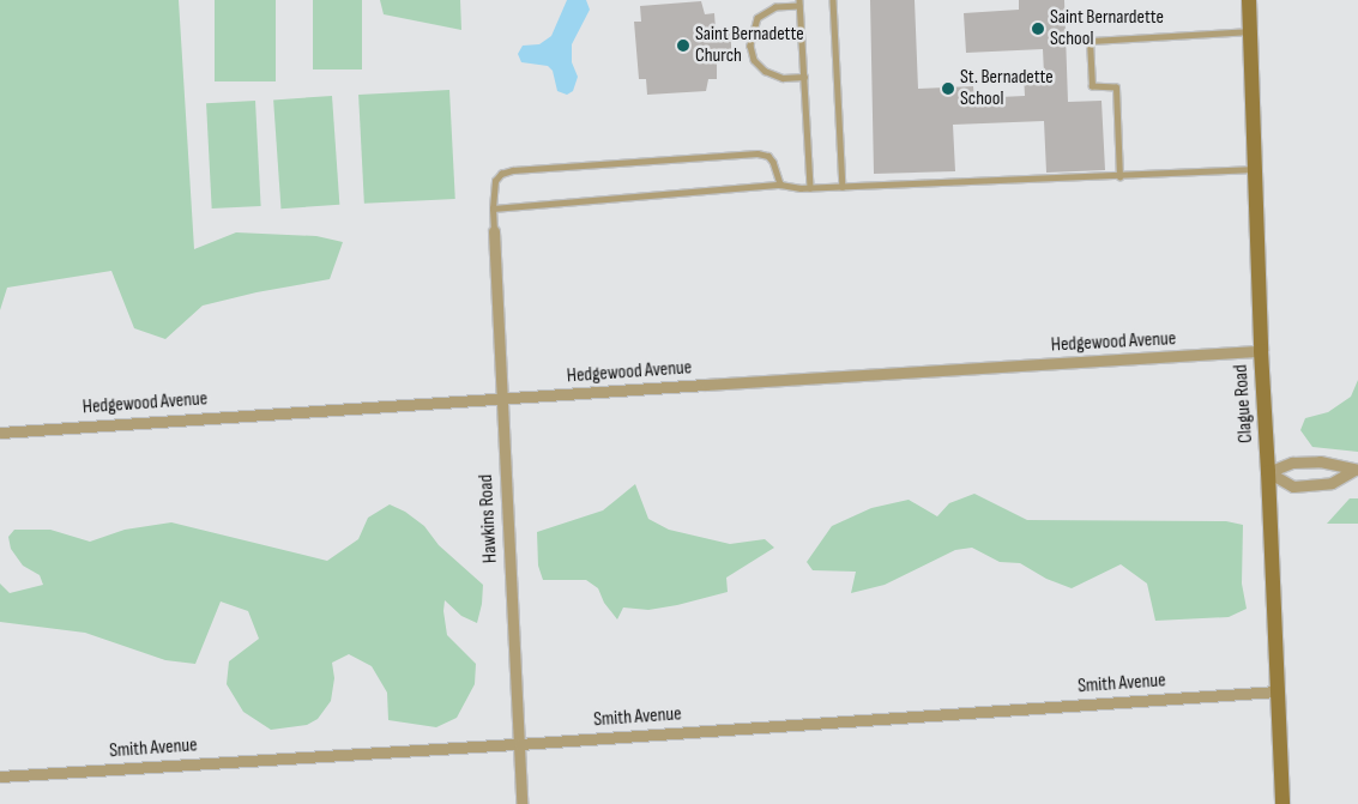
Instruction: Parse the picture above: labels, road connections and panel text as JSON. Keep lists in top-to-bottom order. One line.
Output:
{"streets":{"main road":["Clague Road"],"street":["Hedgewood Avenue","Hawkins Road","Smith Avenue"]},"crossings":[["Hedgewood Avenue","Clague Road"],["Hedgewood Avenue","Hawkins Road"],["Clague Road","Smith Avenue"],["Hawkins Road","Smith Avenue"]],"places":["Saint Bernardette School","Saint Bernadette Church","St. Bernadette School"]}
